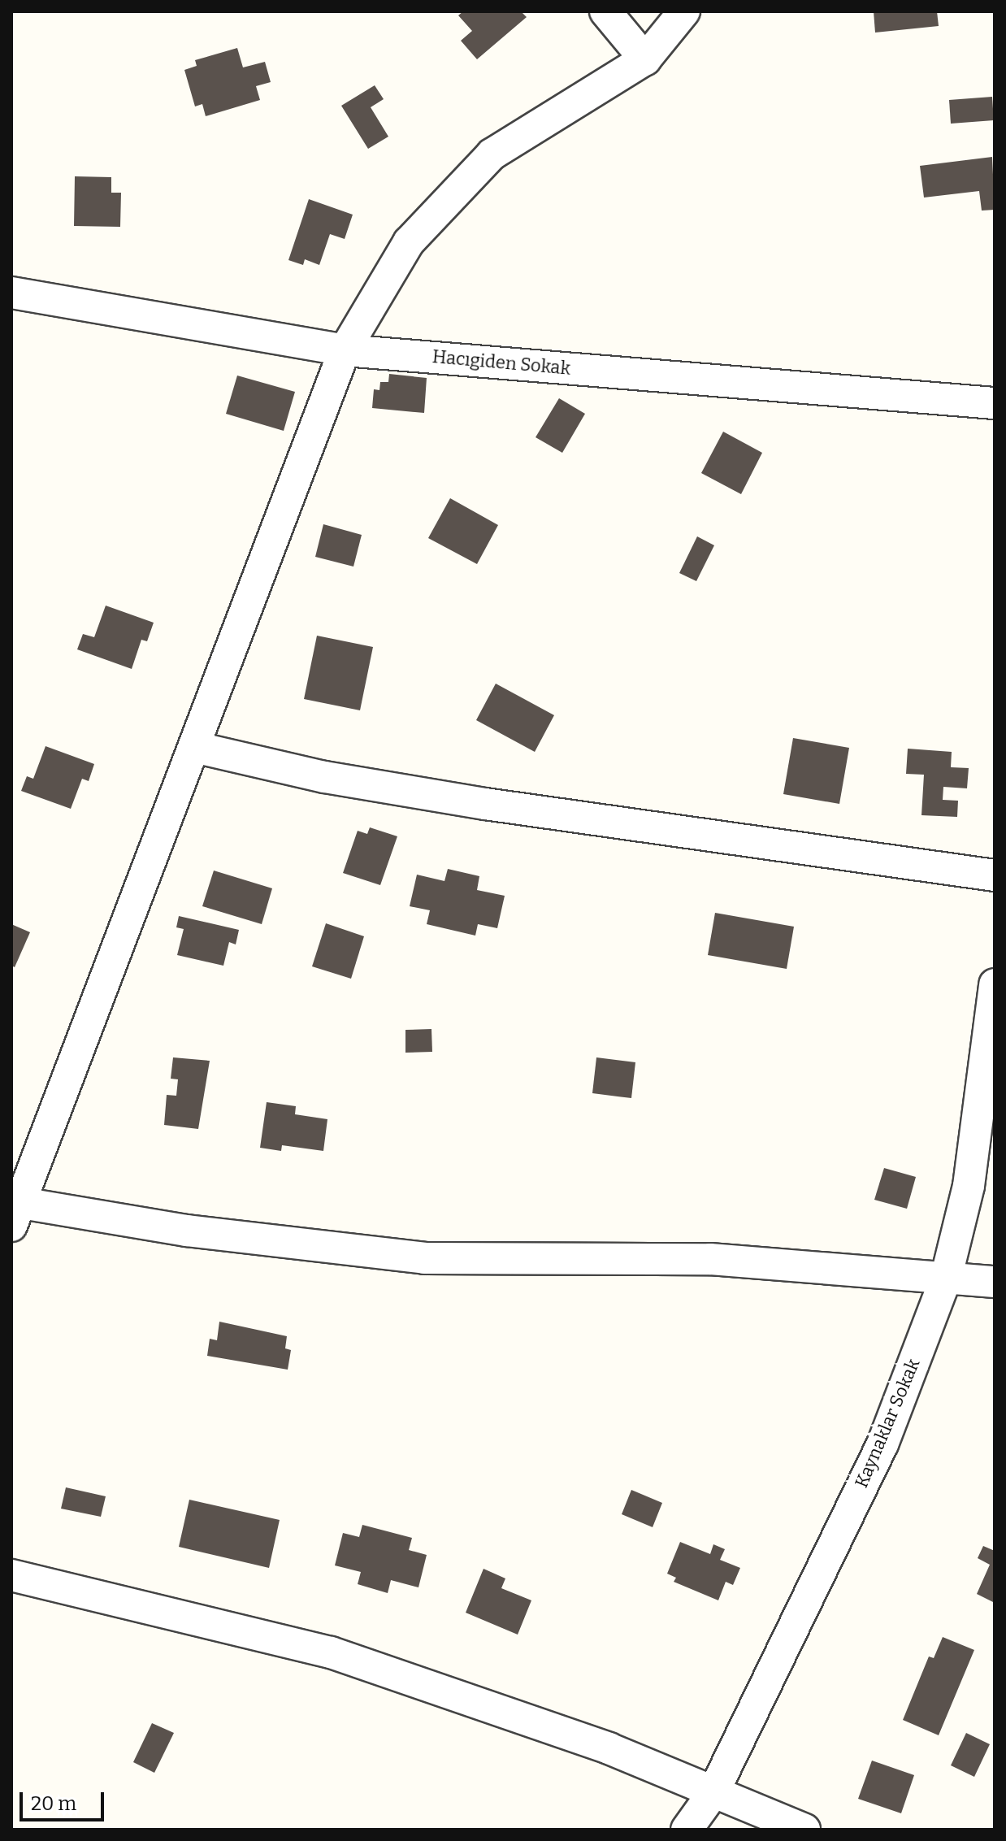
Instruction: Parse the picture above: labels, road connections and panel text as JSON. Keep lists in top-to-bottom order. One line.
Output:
{"streets":{"street":["Hacıgiden Sokak","Kaynaklar Sokak"]},"scale_bar":"20 m"}
